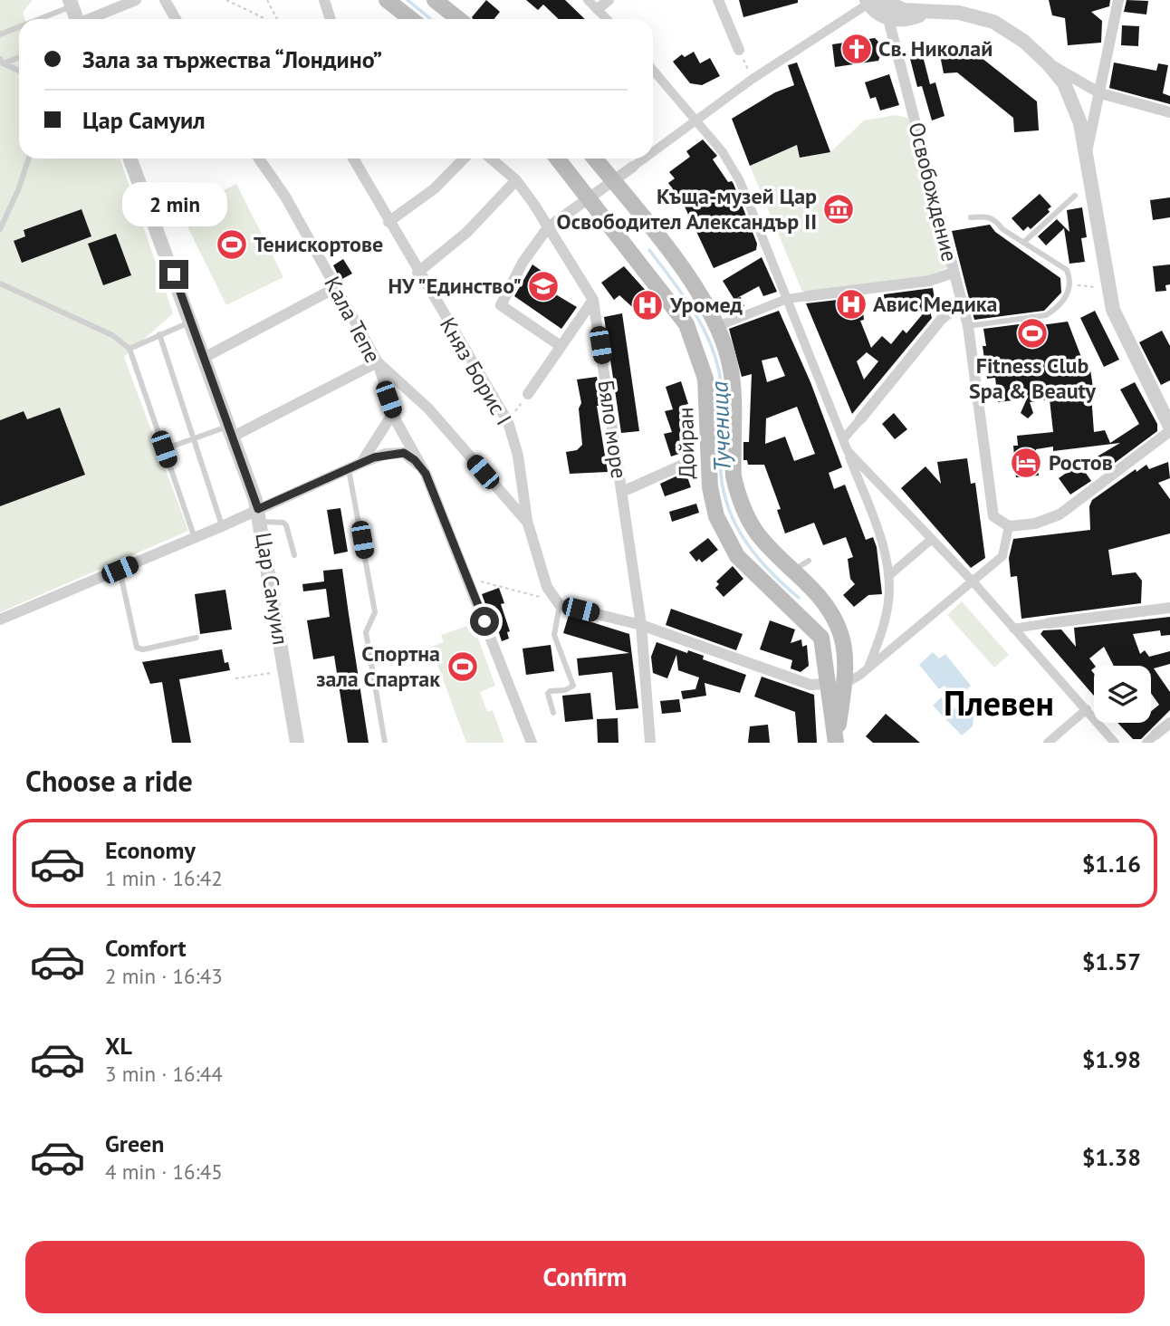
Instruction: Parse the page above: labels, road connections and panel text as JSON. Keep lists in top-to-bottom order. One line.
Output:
{"streets":{"main road":["Дойран"],"street":["Освобождение","Кала Тепе","Княз Борис I","Бяло море","Цар Самуил"]},"districts":["Плевен"],"water":["Тученица"],"places":{"church":["Св. Николай"],"museum":["Къща-музей Цар Освободител Александър II"],"sports":["Тенискортове","Fitness Club Spa & Beauty","Спортна зала Спартак"],"school or university":["НУ \"Единство\""],"hospital":["Авис Медика","Уромед"],"hotel":["Ростов"]},"page":{"banner":["Зала за тържества “Лондино”","Цар Самуил"],"bubble":"2 min","heading":"Choose a ride","list":[{"name":"Economy","note":"1 min · 16:42","value":"$1.16"},{"name":"Comfort","note":"2 min · 16:43","value":"$1.57"},{"name":"XL","note":"3 min · 16:44","value":"$1.98"},{"name":"Green","note":"4 min · 16:45","value":"$1.38"}],"buttons":"Confirm"}}
